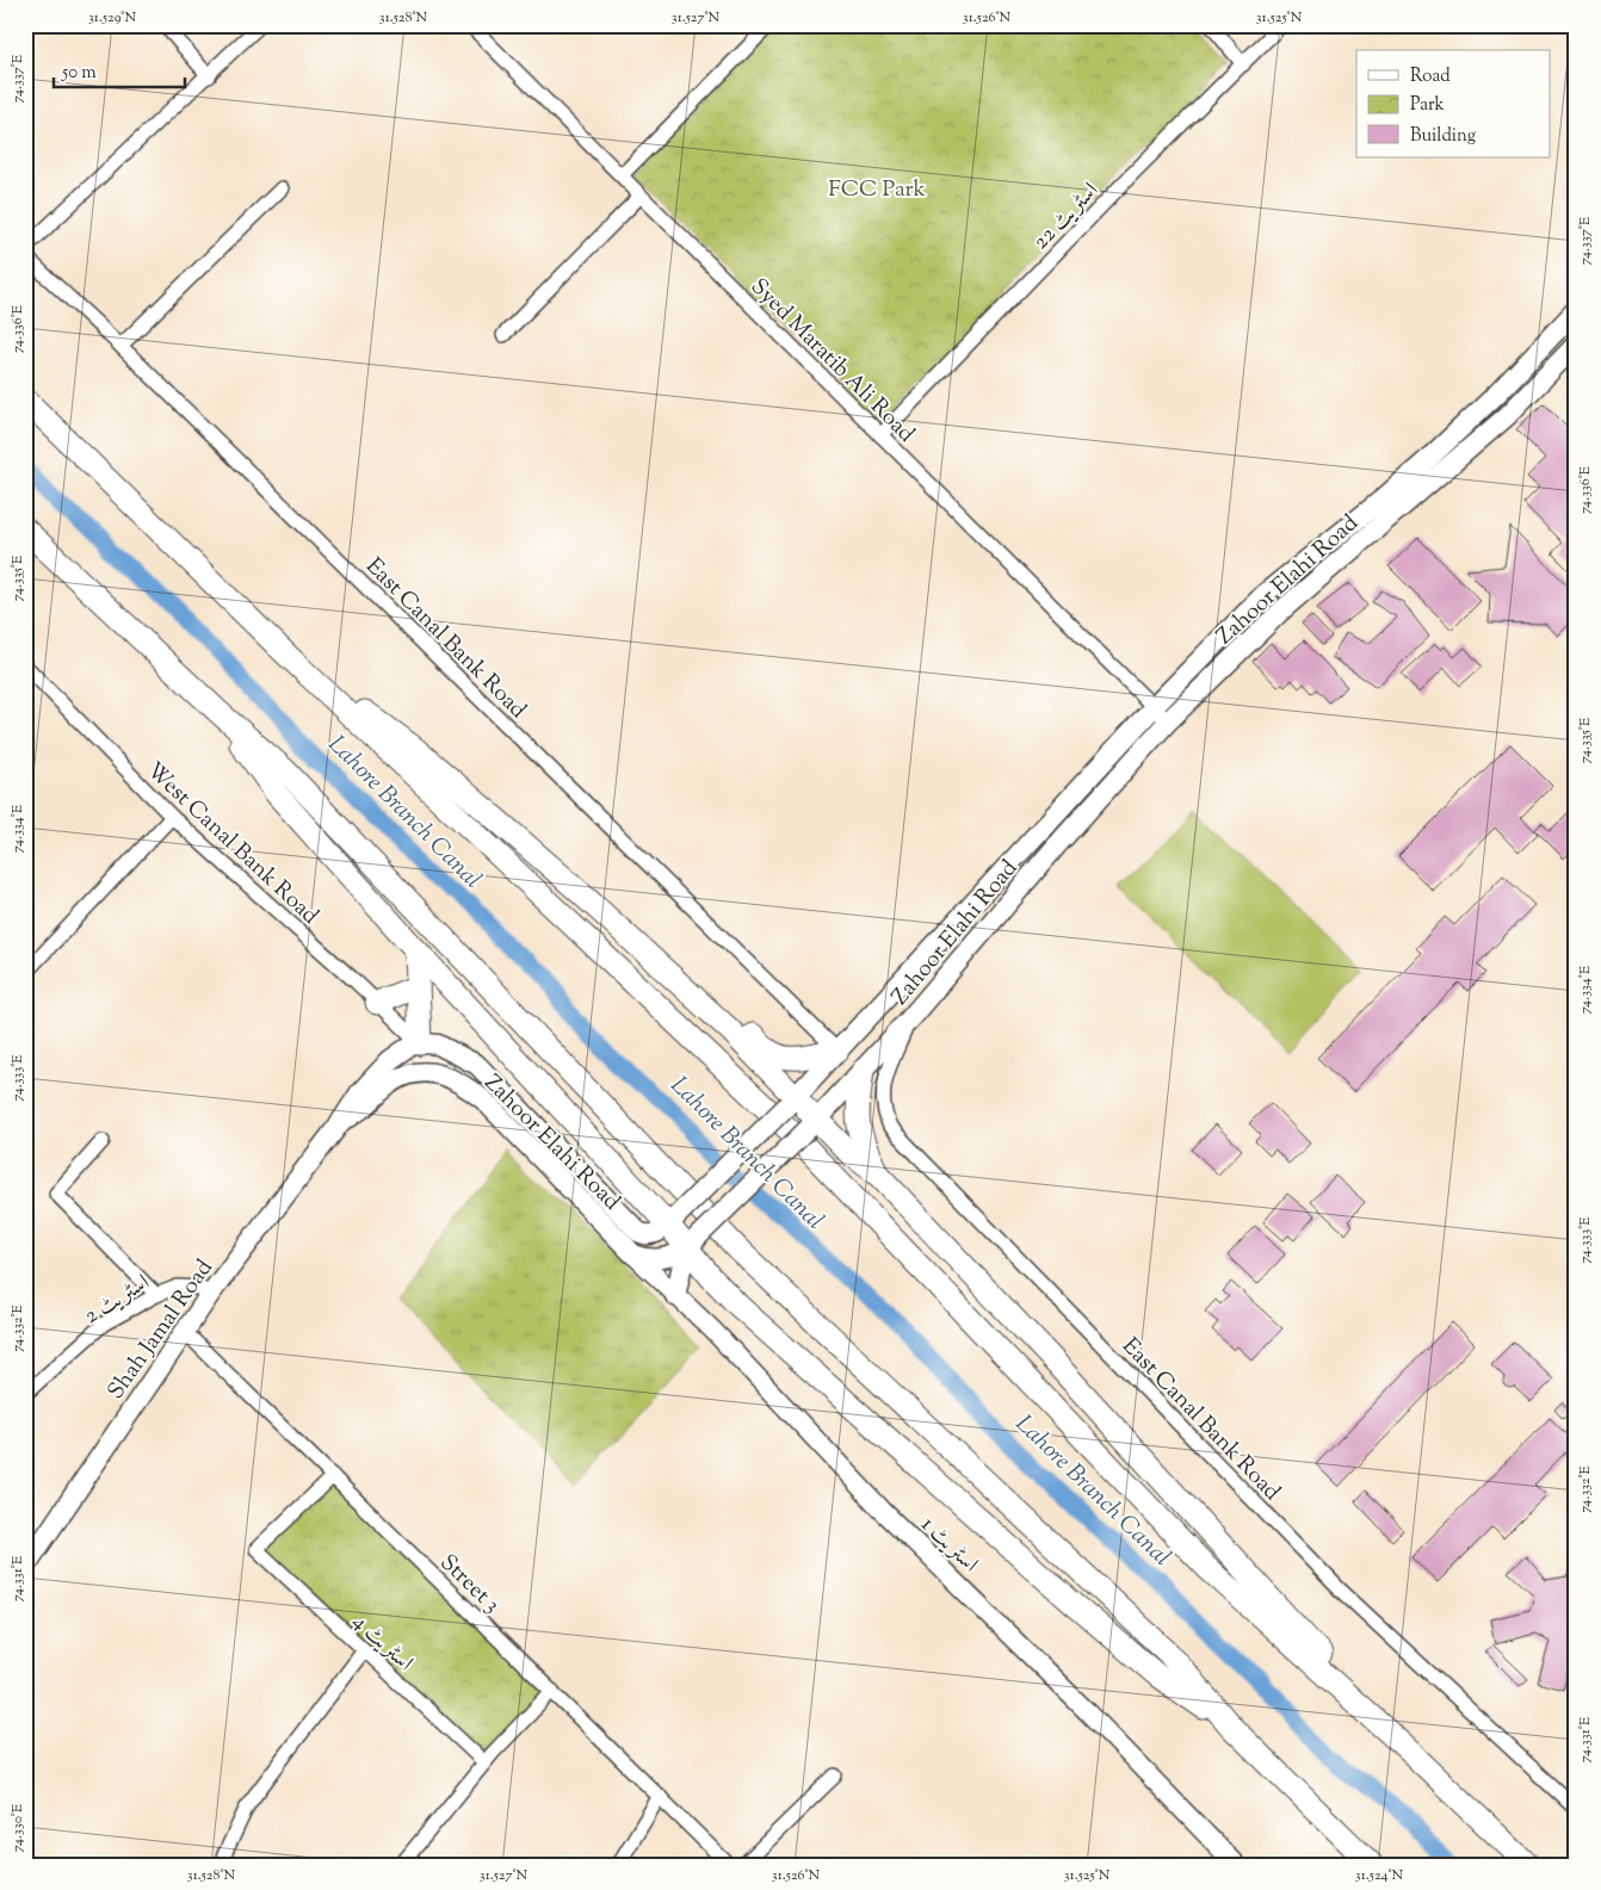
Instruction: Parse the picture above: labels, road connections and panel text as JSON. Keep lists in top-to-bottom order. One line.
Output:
{"streets":{"main road":["Zahoor Elahi Road","Shah Jamal Road"],"street":["اسٹریٹ 22","Syed Maratib Ali Road","East Canal Bank Road","West Canal Bank Road","اسٹریٹ 2","اسٹریٹ 1","Street 3","اسٹریٹ 4"]},"crossings":[["اسٹریٹ 22","Syed Maratib Ali Road"],["Syed Maratib Ali Road","Zahoor Elahi Road"],["Zahoor Elahi Road","East Canal Bank Road"],["Zahoor Elahi Road","Shah Jamal Road"],["Zahoor Elahi Road","اسٹریٹ 1"],["اسٹریٹ 2","Shah Jamal Road"],["Shah Jamal Road","Street 3"],["Street 3","اسٹریٹ 4"]],"water":["Lahore Branch Canal"],"parks":["FCC Park"],"legend":["Road","Park","Building"],"scale_bar":"50 m","coordinates":["31.529°N","31.528°N","31.527°N","31.526°N","31.525°N","74.337°E","74.336°E","74.335°E","74.334°E","74.333°E","74.332°E","74.331°E","74.330°E","31.524°N"]}
